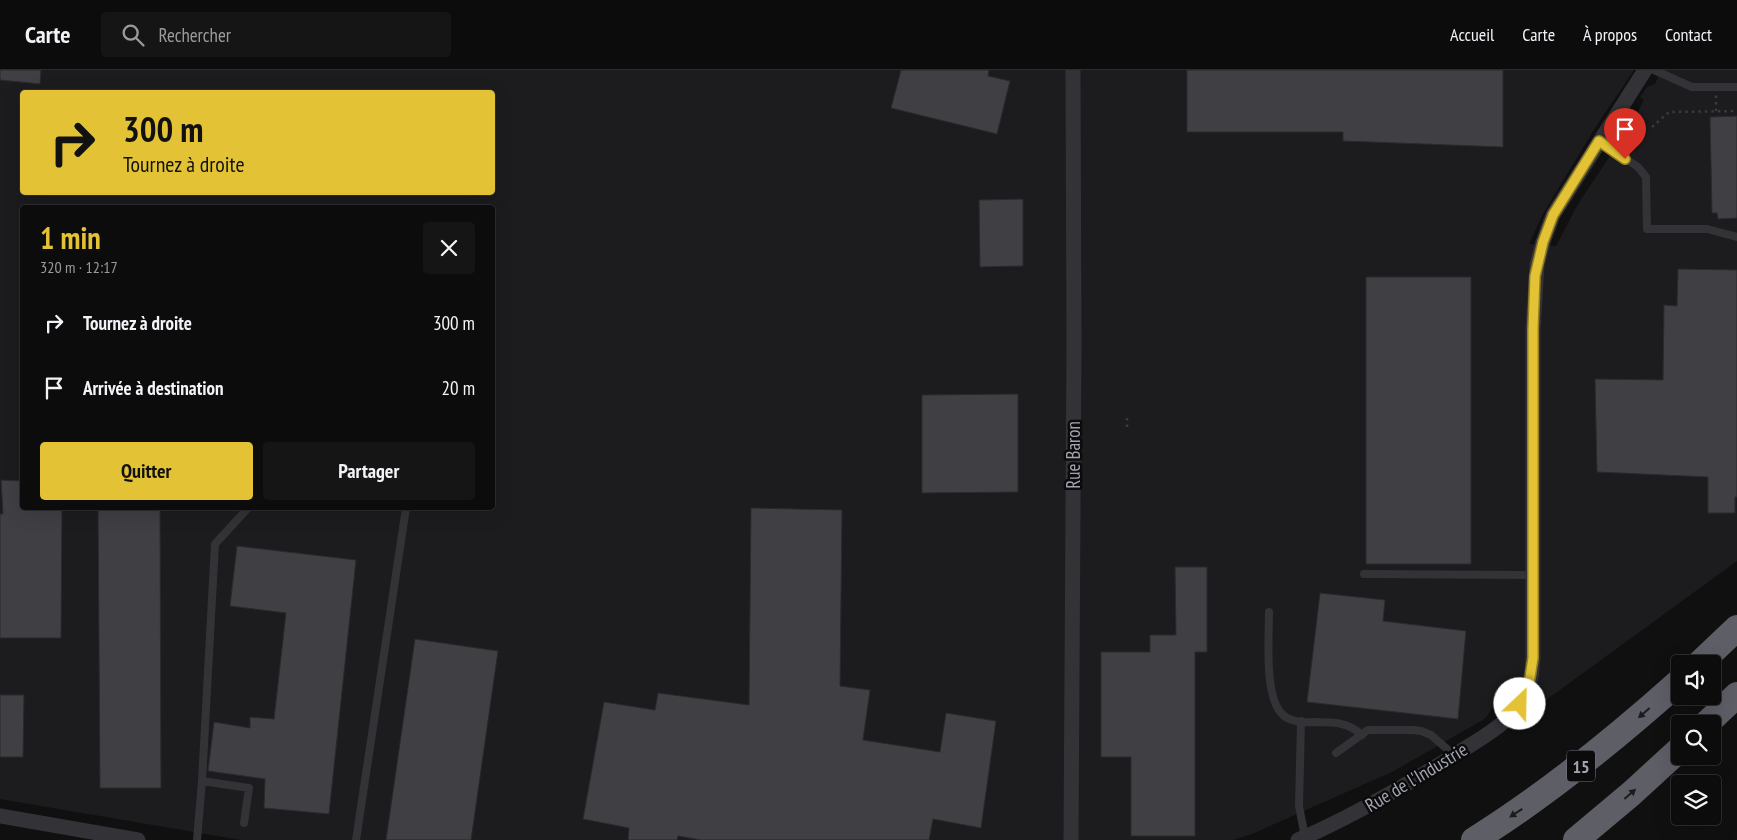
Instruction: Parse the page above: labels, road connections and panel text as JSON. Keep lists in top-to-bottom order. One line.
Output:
{"streets":{"highway":["15"],"street":["Rue Baron","Rue de l'Industrie"]},"page":{"header":"Carte","search":"Rechercher","nav":["Accueil","Carte","À propos","Contact"],"turn":["300 m","Tournez à droite"],"heading":["1 min","320 m · 12:17"],"list":[{"name":"Tournez à droite","value":"300 m"},{"name":"Arrivée à destination","value":"20 m"}],"buttons":["Quitter","Partager"]}}
